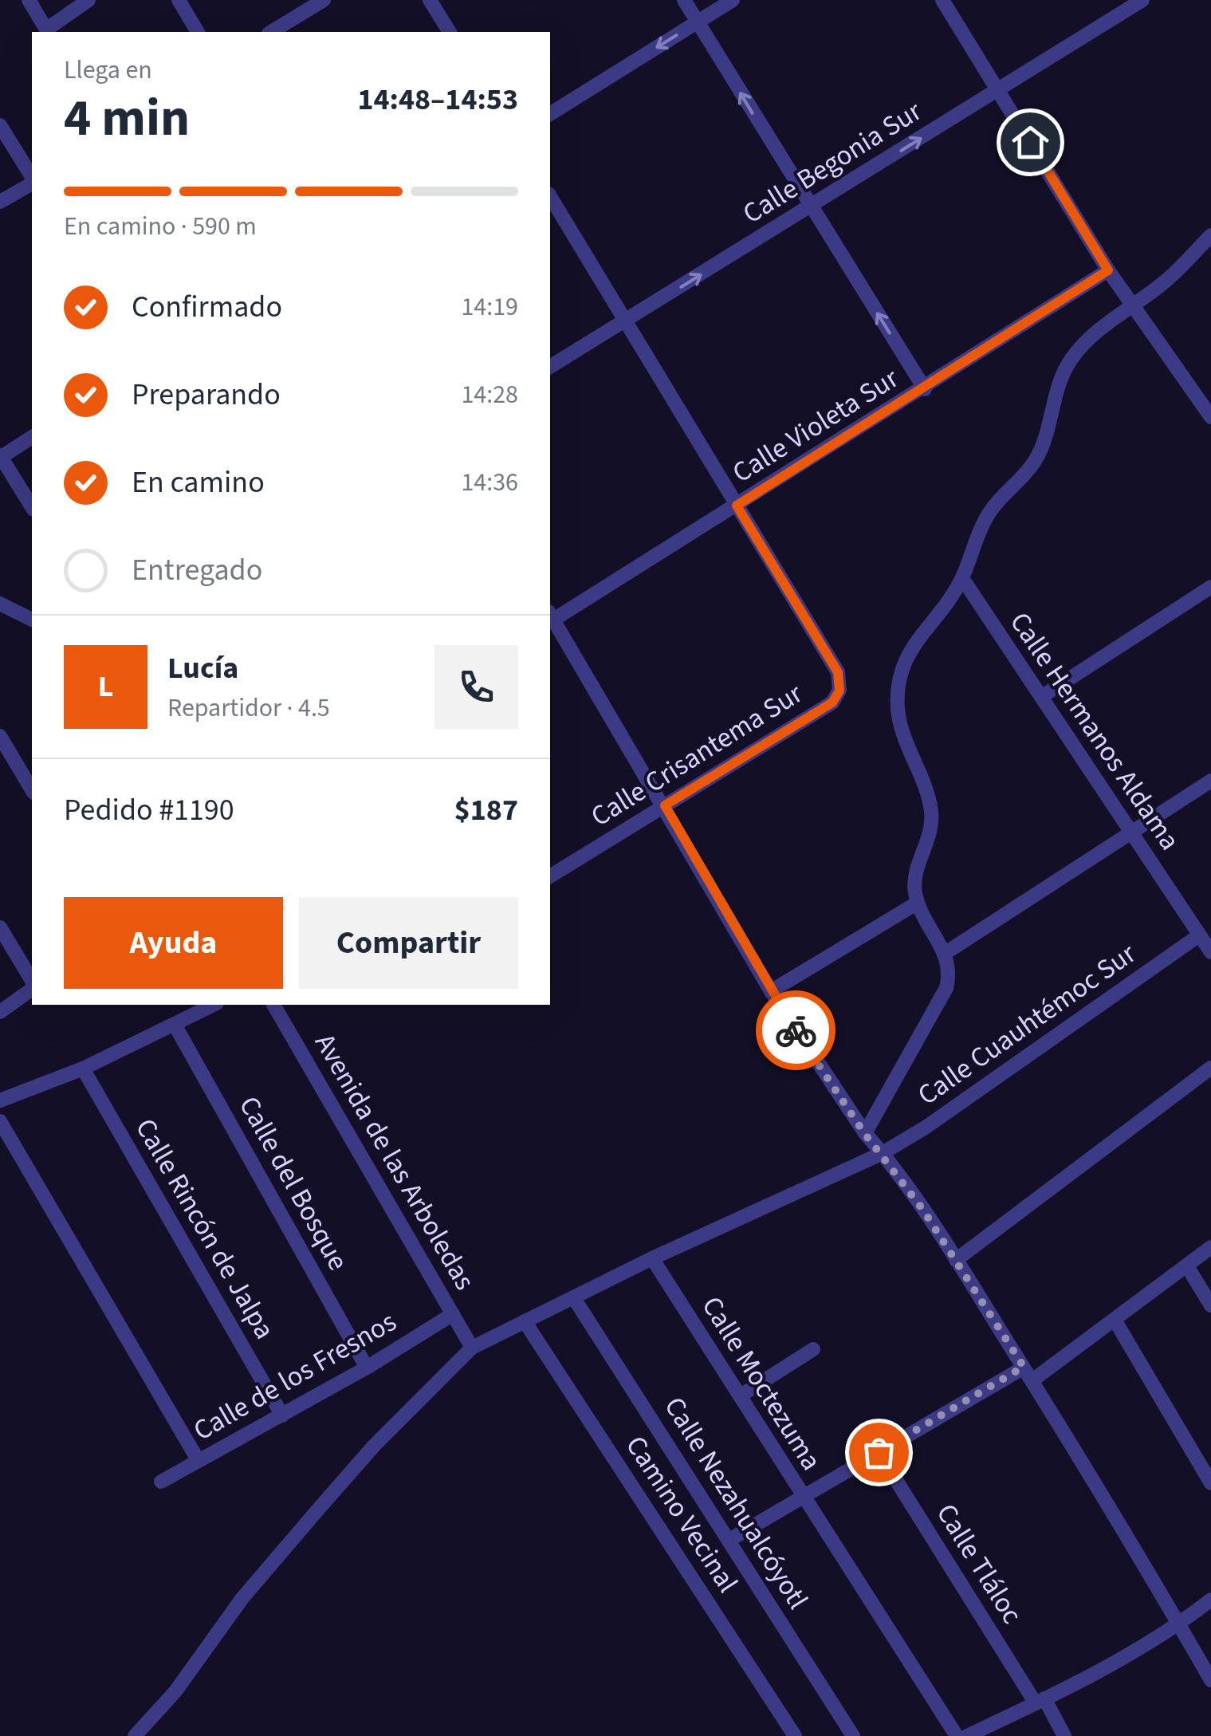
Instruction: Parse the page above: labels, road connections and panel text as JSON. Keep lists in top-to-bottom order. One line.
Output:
{"streets":{"street":["Calle Begonia Sur","Calle Violeta Sur","Calle Hermanos Aldama","Calle Crisantema Sur","Calle Cuauhtémoc Sur","Avenida de las Arboledas","Calle del Bosque","Calle Rincón de Jalpa","Calle de los Fresnos","Calle Moctezuma","Calle Nezahualcóyotl","Camino Vecinal","Calle Tláloc"]},"crossings":[["Calle Violeta Sur","Calle Crisantema Sur"],["Calle Hermanos Aldama","Calle Cuauhtémoc Sur"],["Calle Cuauhtémoc Sur","Avenida de las Arboledas"],["Calle Cuauhtémoc Sur","Calle Moctezuma"],["Calle Cuauhtémoc Sur","Calle Nezahualcóyotl"],["Calle Cuauhtémoc Sur","Camino Vecinal"],["Avenida de las Arboledas","Calle de los Fresnos"],["Calle del Bosque","Calle de los Fresnos"],["Calle Rincón de Jalpa","Calle de los Fresnos"]],"one_way":["Calle Begonia Sur"],"page":{"heading":["4 min","Llega en","14:48–14:53"],"panel":["Lucía","Repartidor · 4.5","Pedido #1190","$187"],"bar":"En camino · 590 m","list":[["Confirmado","14:19"],["Preparando","14:28"],["En camino","14:36"],"Entregado"],"round":"L","buttons":["Ayuda","Compartir"]}}
